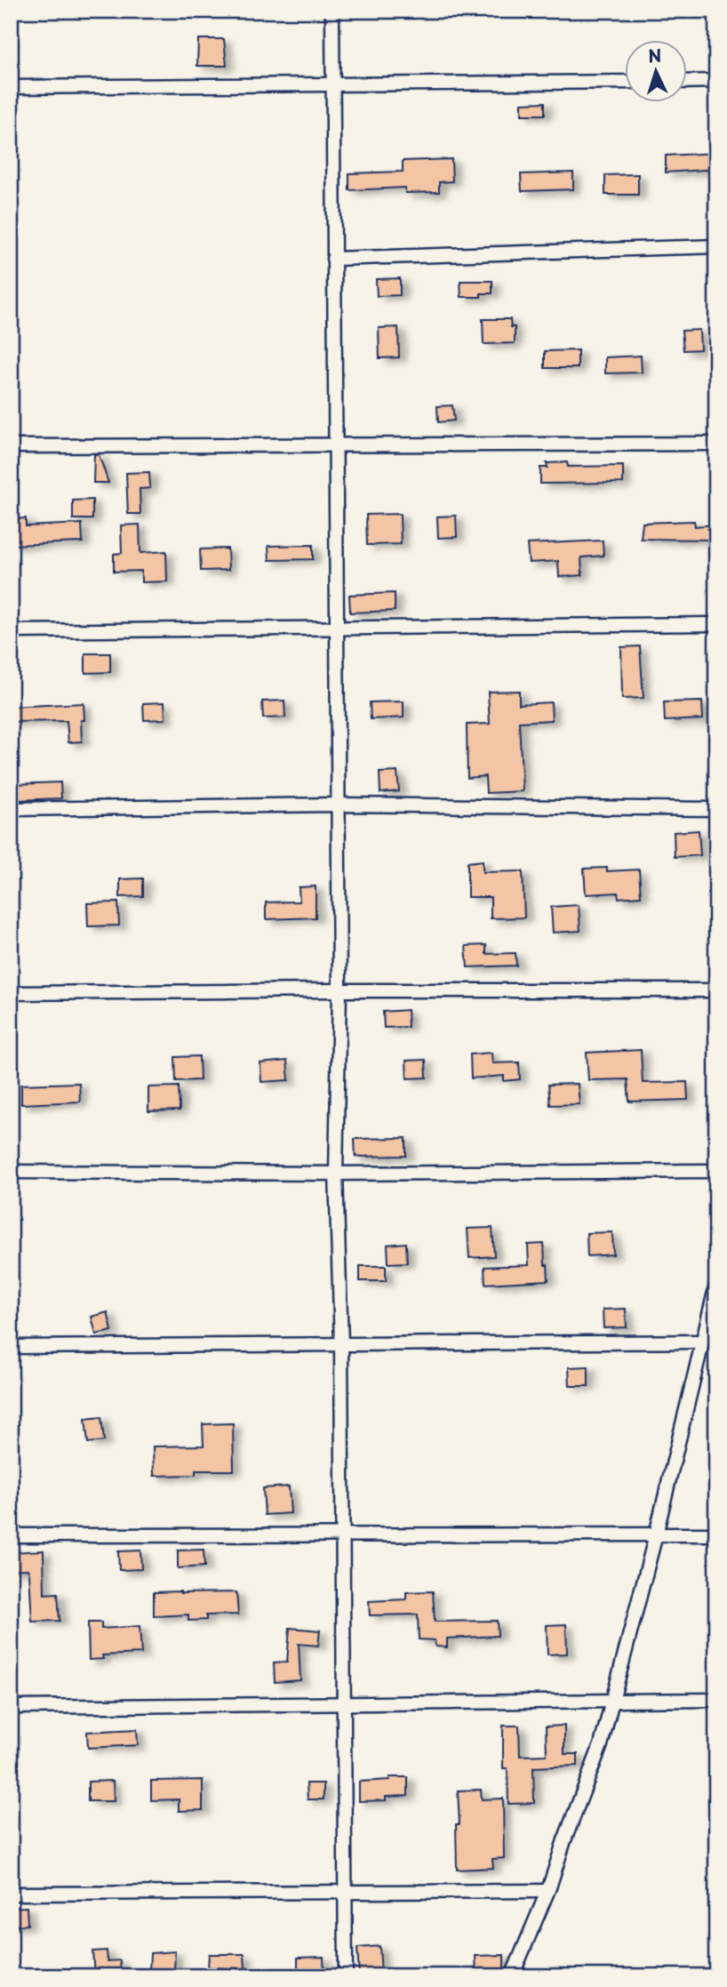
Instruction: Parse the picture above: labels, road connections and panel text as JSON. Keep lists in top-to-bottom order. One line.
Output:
{"north":"top"}
